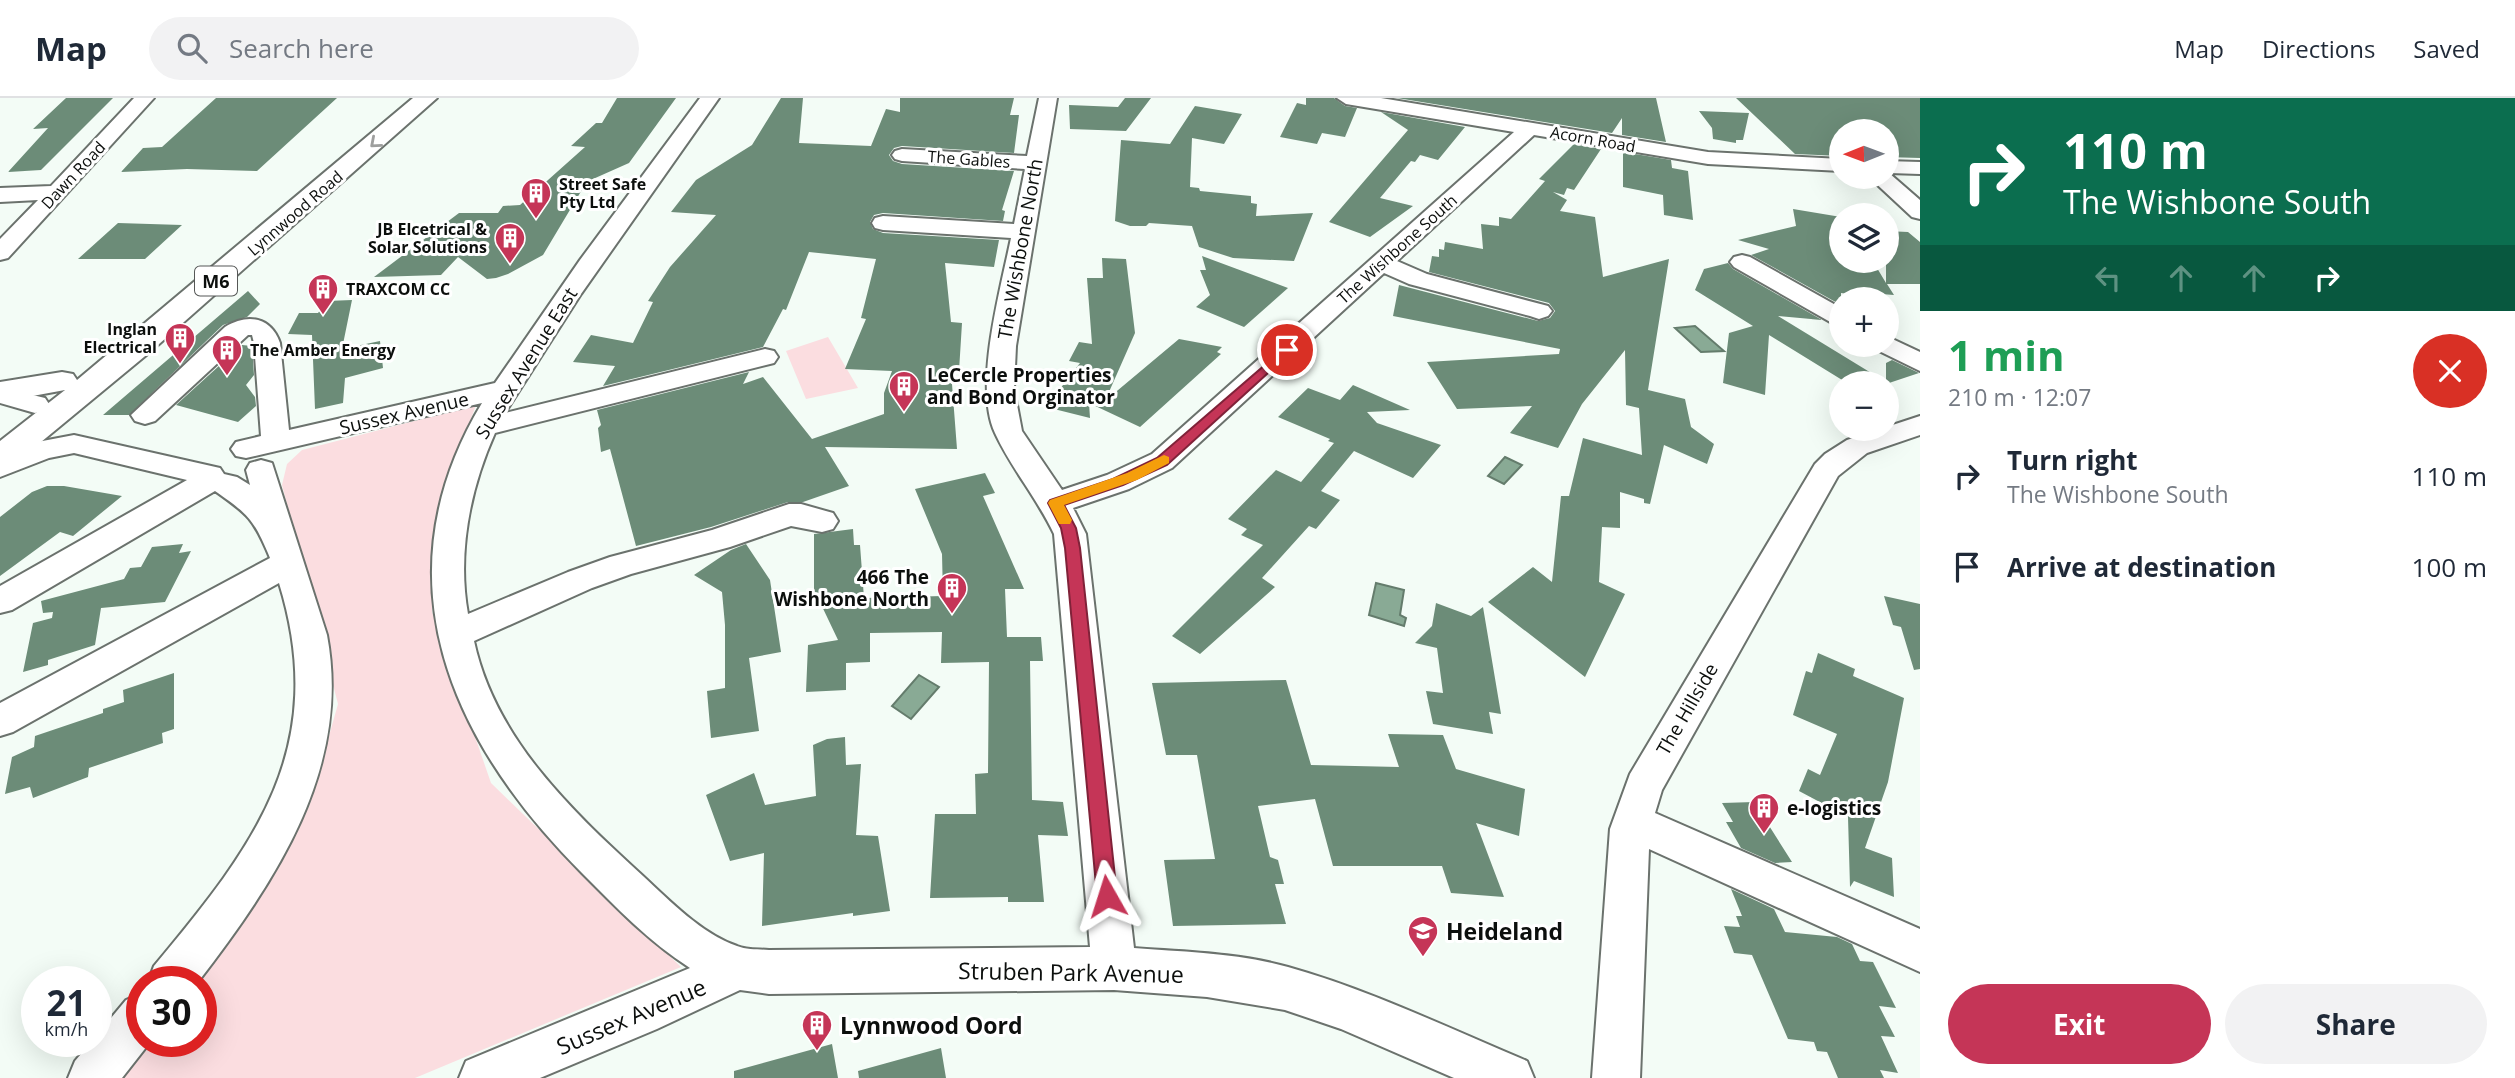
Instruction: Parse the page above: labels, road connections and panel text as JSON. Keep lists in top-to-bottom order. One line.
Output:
{"streets":{"main road":["Lynnwood Road","M6"],"street":["Acorn Road","The Gables","Dawn Road","The Wishbone North","The Wishbone South","Sussex Avenue East","Sussex Avenue","The Hillside","Struben Park Avenue"]},"crossings":[["Acorn Road","The Wishbone South"],["The Gables","The Wishbone North"],["Lynnwood Road","Sussex Avenue"],["The Wishbone North","The Wishbone South"],["The Wishbone North","Struben Park Avenue"],["Sussex Avenue East","Sussex Avenue"],["Sussex Avenue East","Struben Park Avenue"],["Sussex Avenue","Struben Park Avenue"]],"places":{"building":["Street Safe Pty Ltd","JB Elcetrical & Solar Solutions","TRAXCOM CC","Inglan Electrical","The Amber Energy","LeCercle Properties and Bond Orginator","466 The Wishbone North","e-logistics","Lynnwood Oord"],"school or university":["Heideland"]},"north":"left","page":{"header":"Map","search":"Search here","nav":["Map","Directions","Saved"],"turn":["110 m","The Wishbone South"],"map_buttons":["+","−"],"heading":["1 min","210 m · 12:07"],"list":[{"name":"Turn right","note":"The Wishbone South","value":"110 m"},{"name":"Arrive at destination","value":"100 m"}],"speed":"21 km/h","limit":"30","buttons":["Exit","Share"]}}
